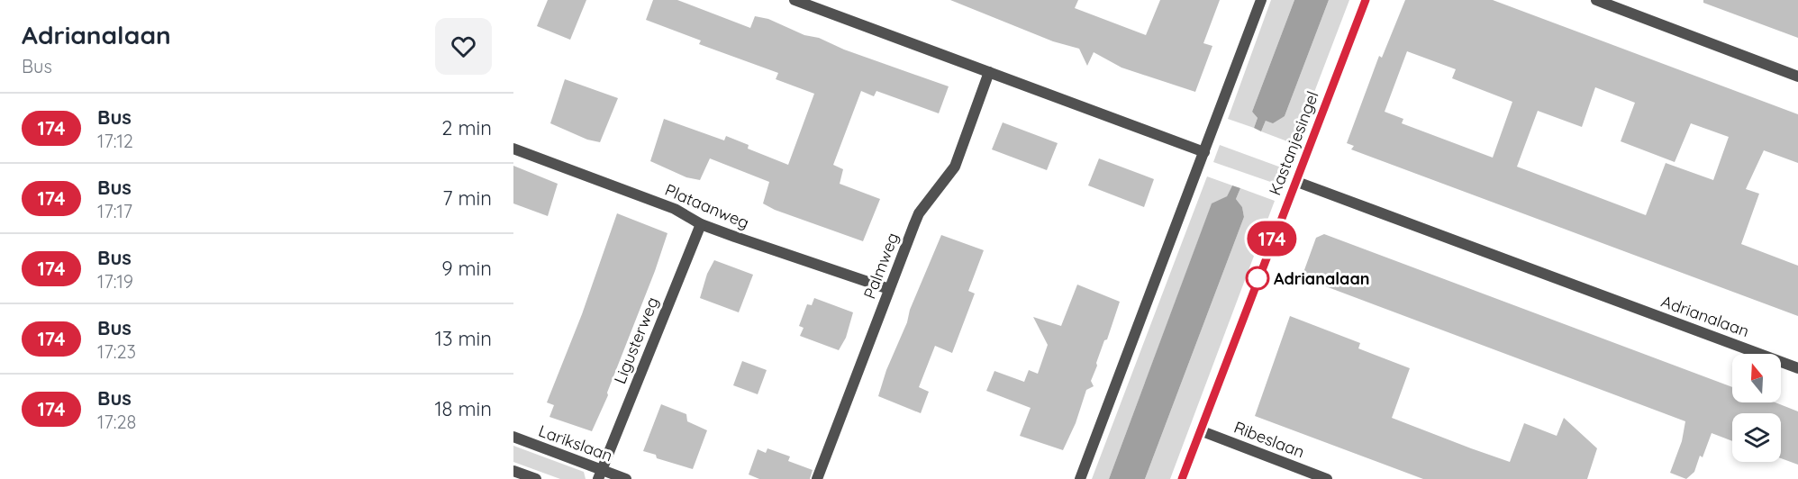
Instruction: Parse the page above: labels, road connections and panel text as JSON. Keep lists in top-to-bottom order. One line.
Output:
{"streets":{"street":["Kastanjesingel","Plataanweg","Palmweg","Adrianalaan","Ligusterweg","Ribeslaan","Larikslaan"]},"crossings":[["Kastanjesingel","Adrianalaan"],["Kastanjesingel","Ribeslaan"],["Plataanweg","Palmweg"],["Plataanweg","Ligusterweg"],["Ligusterweg","Larikslaan"]],"places":["Adrianalaan"],"lines":["bus line 174"],"north":"top","page":{"heading":["Adrianalaan","Bus"],"on_map":"174","list":[{"mark":"174","name":"Bus","note":"17:12","value":"2 min"},{"mark":"174","name":"Bus","note":"17:17","value":"7 min"},{"mark":"174","name":"Bus","note":"17:19","value":"9 min"},{"mark":"174","name":"Bus","note":"17:23","value":"13 min"},{"mark":"174","name":"Bus","note":"17:28","value":"18 min"}]}}
